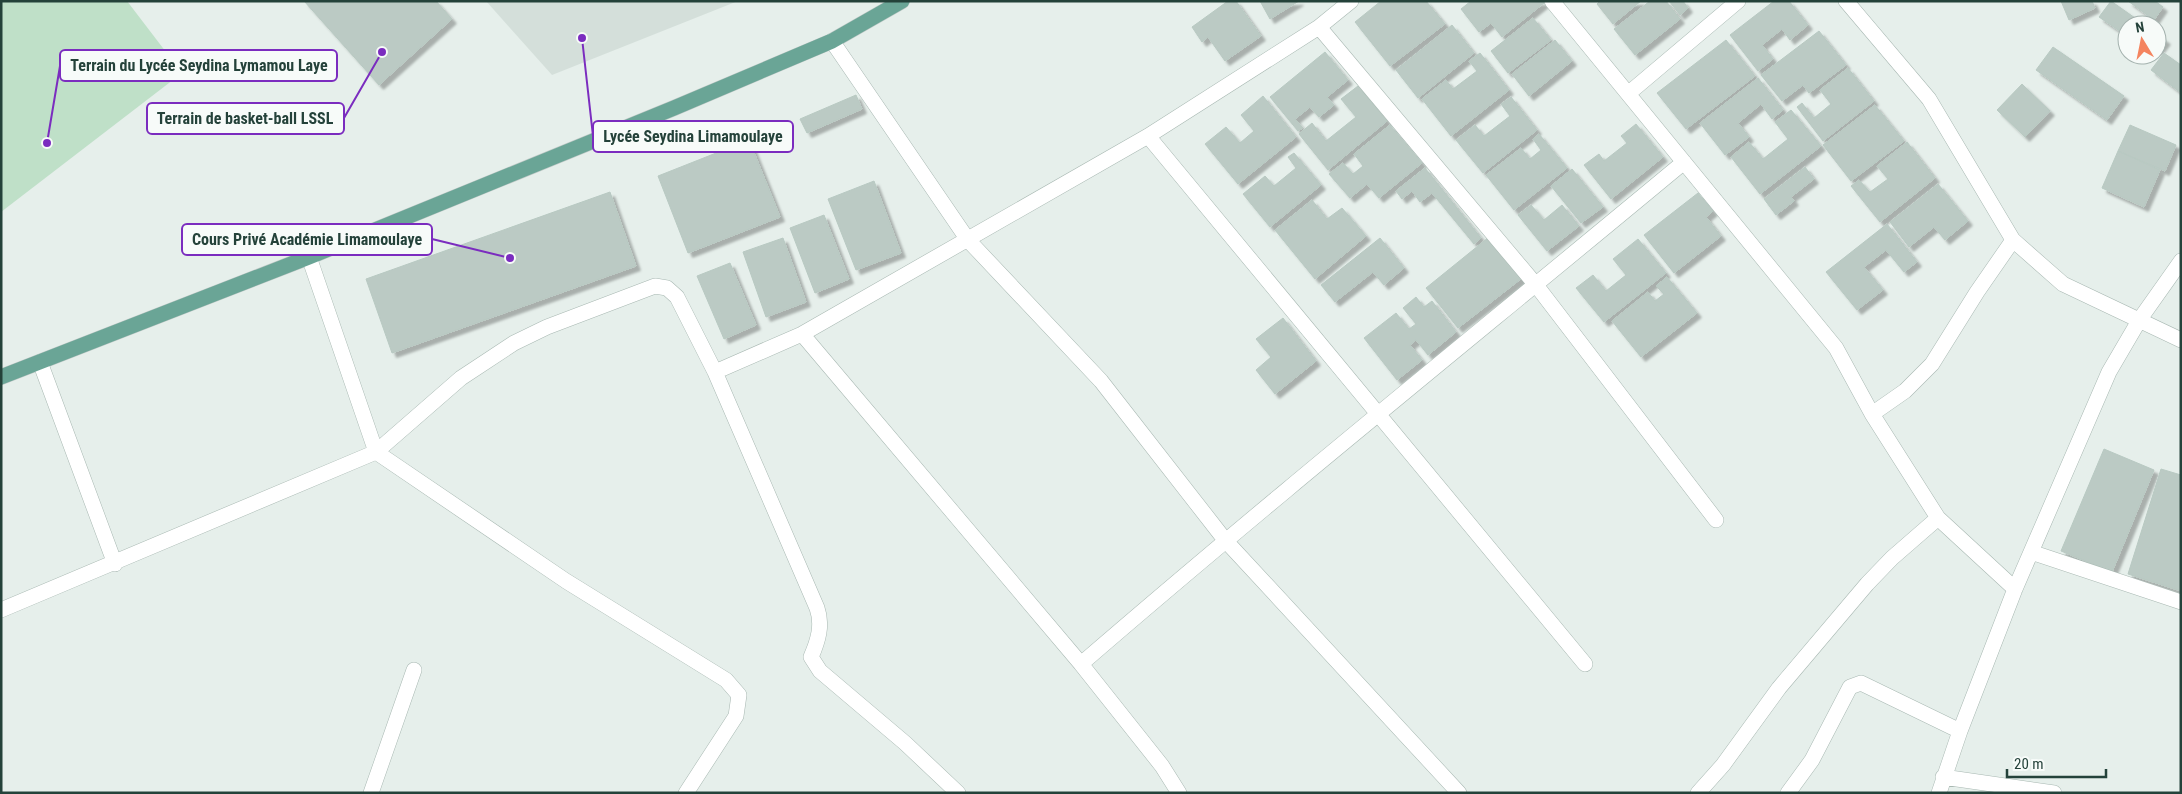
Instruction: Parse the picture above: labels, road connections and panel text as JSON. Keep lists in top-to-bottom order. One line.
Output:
{"places":["Lycée Seydina Limamoulaye","Terrain de basket-ball LSSL","Terrain du Lycée Seydina Lymamou Laye","Cours Privé Académie Limamoulaye"],"scale_bar":"20 m","north":"top"}
